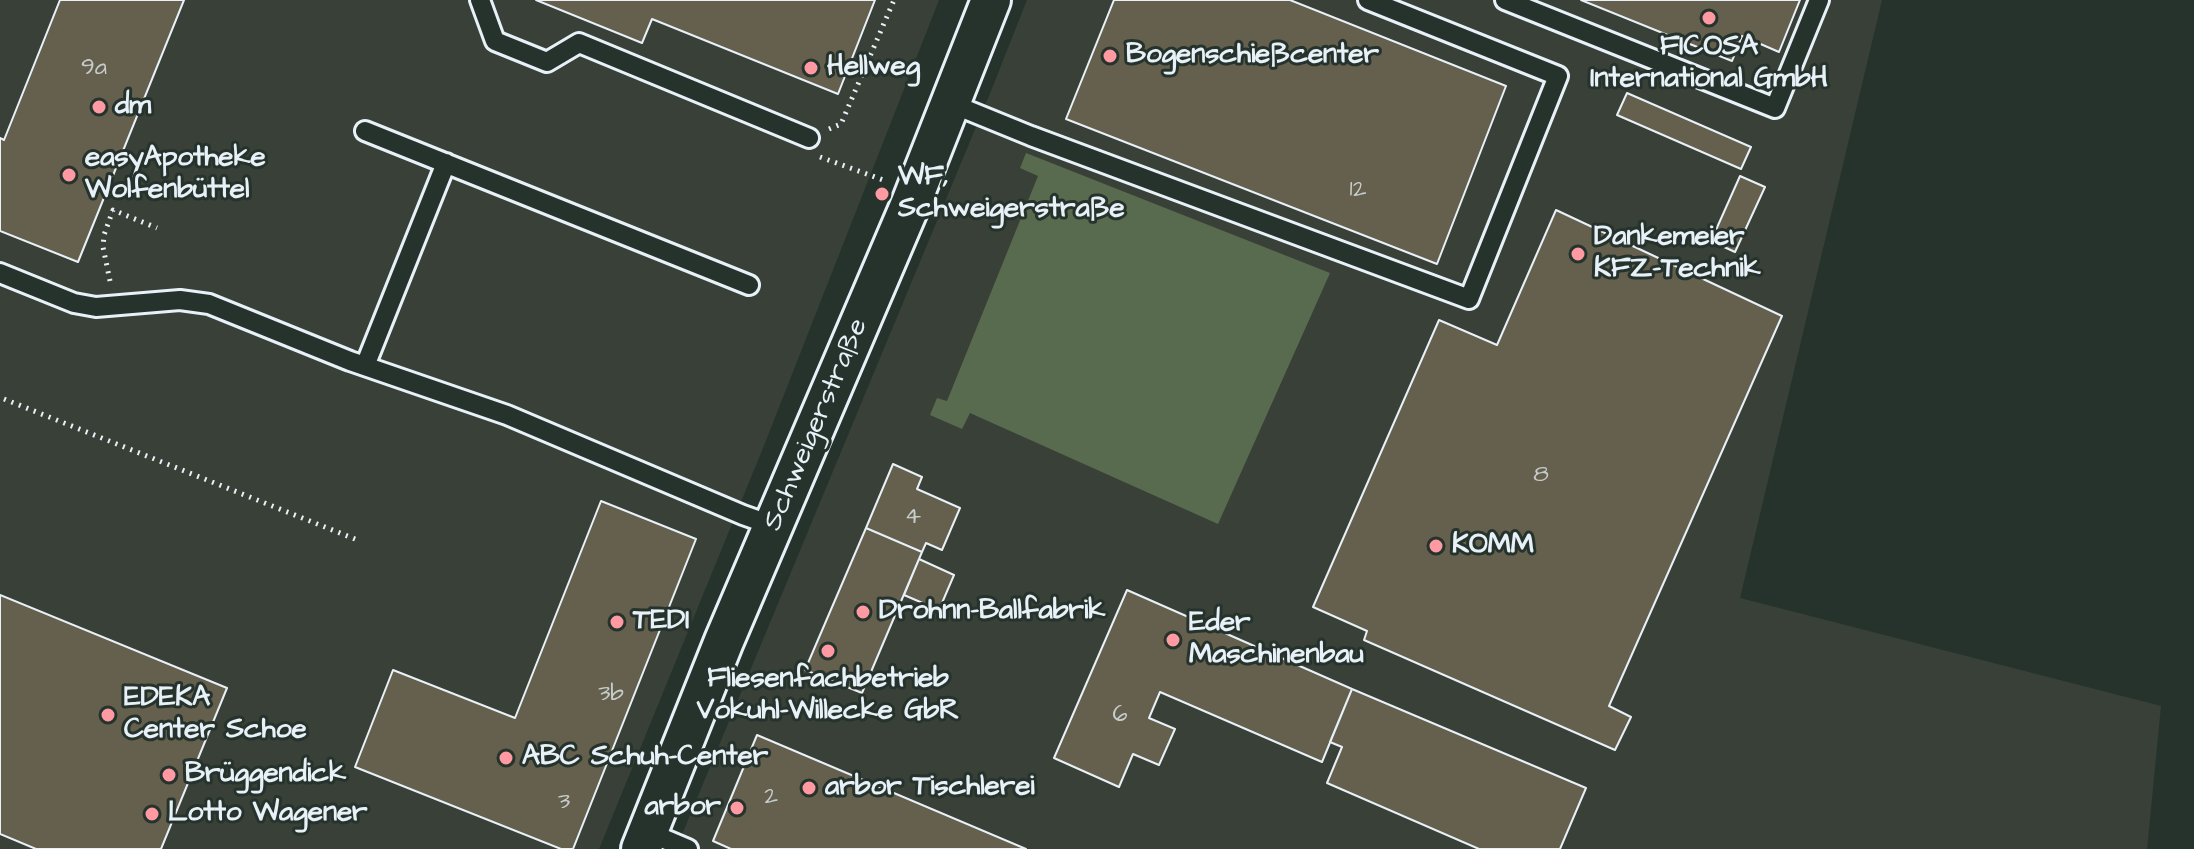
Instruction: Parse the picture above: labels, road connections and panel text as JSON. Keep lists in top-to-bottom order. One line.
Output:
{"streets":{"street":["Schweigerstraße"]},"places":["FICOSA International GmbH","Bogenschießcenter","Hellweg","dm","easyApotheke Wolfenbüttel","WF, Schweigerstraße","Dankemeier KFZ-Technik","KOMM","Drohnn-Ballfabrik","TEDI","Eder Maschinenbau","Fliesenfachbetrieb Vokuhl-Willecke GbR","EDEKA Center Schoe","ABC Schuh-Center","Brüggendick","arbor Tischlerei","arbor","Lotto Wagener"],"house_numbers":["9a","12","8","4","3b","6","2","3"]}
